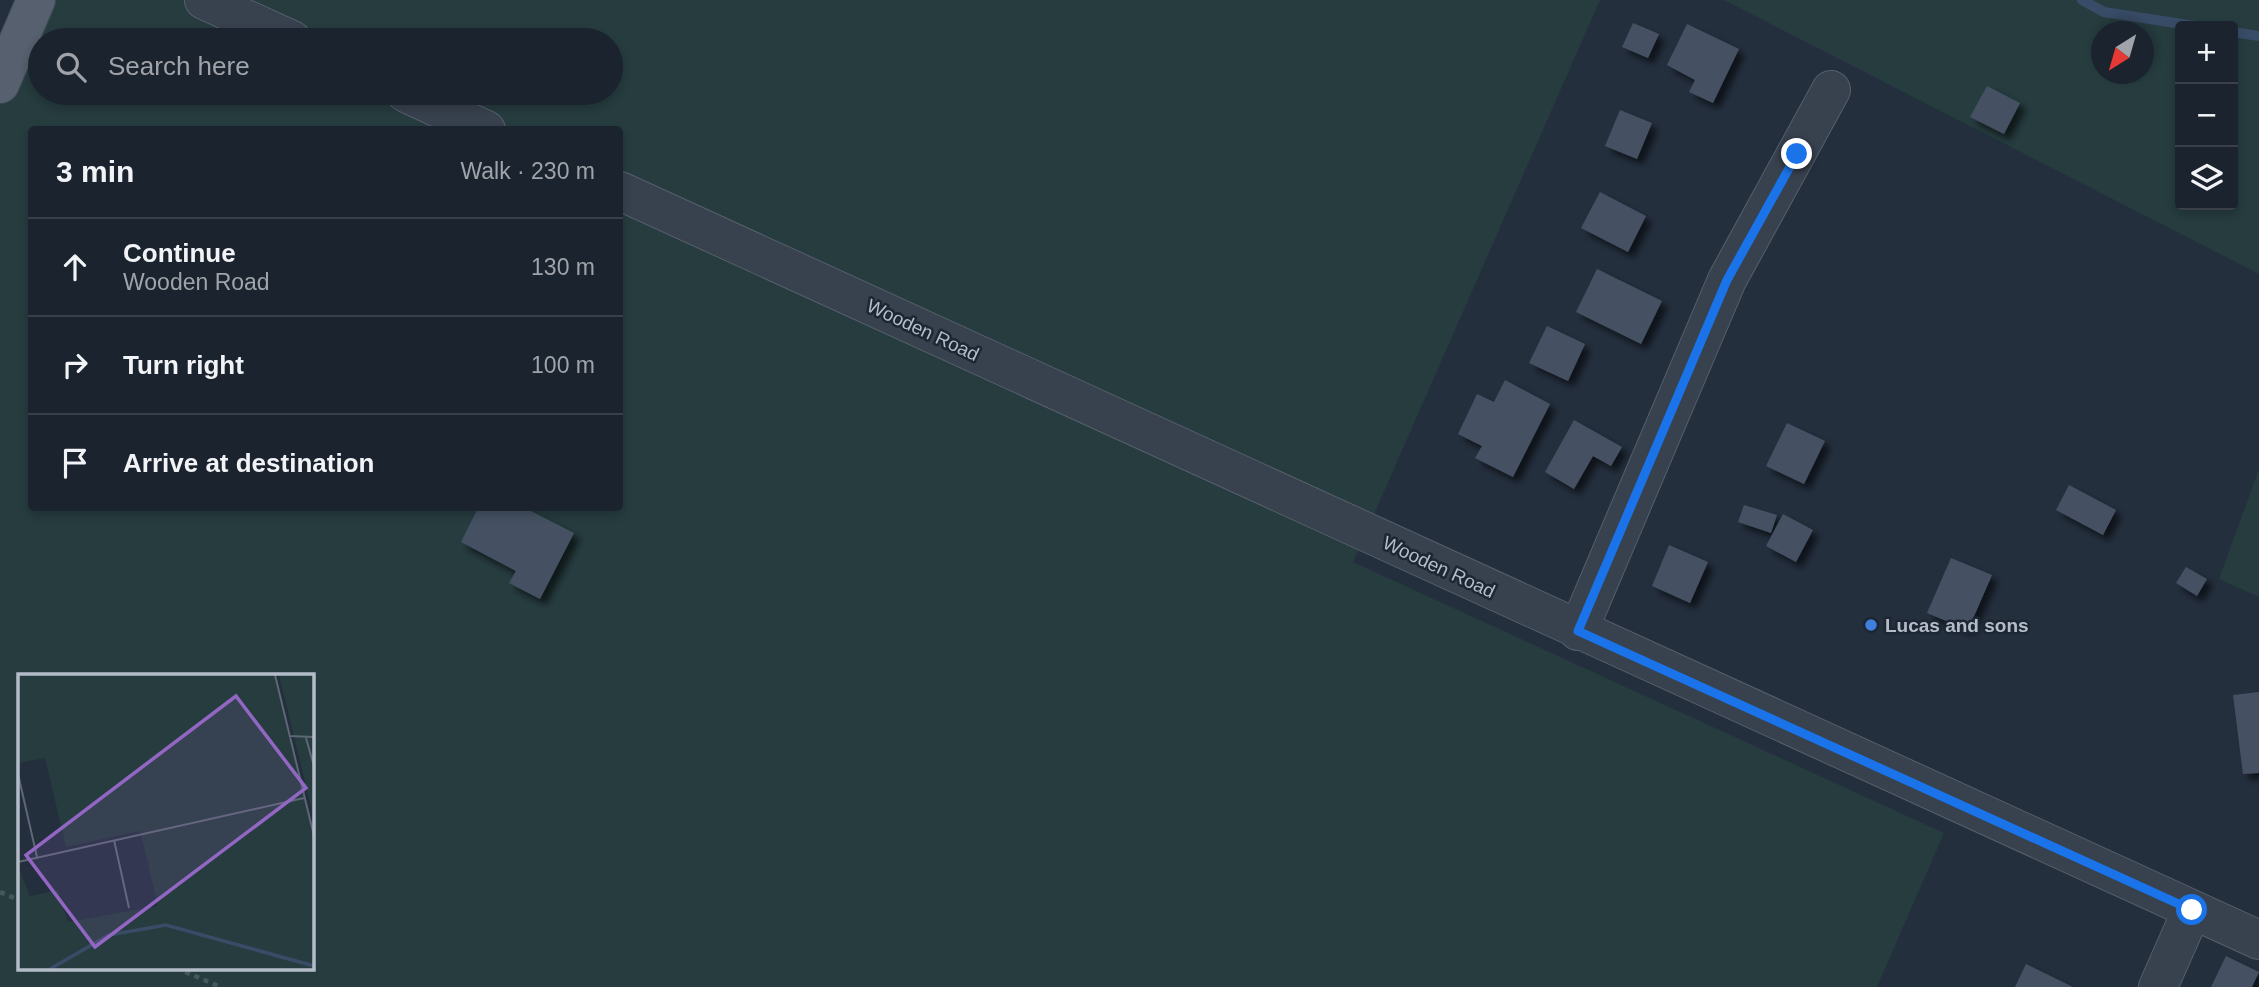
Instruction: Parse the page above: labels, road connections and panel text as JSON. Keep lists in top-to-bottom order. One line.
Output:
{"streets":{"street":["Wooden Road"]},"places":["Lucas and sons"],"north":"bottom left","page":{"map_buttons":["+","−"],"search":"Search here","heading":["3 min","Walk · 230 m"],"list":[["Continue","Wooden Road","130 m"],["Turn right","100 m"],"Arrive at destination"]}}
